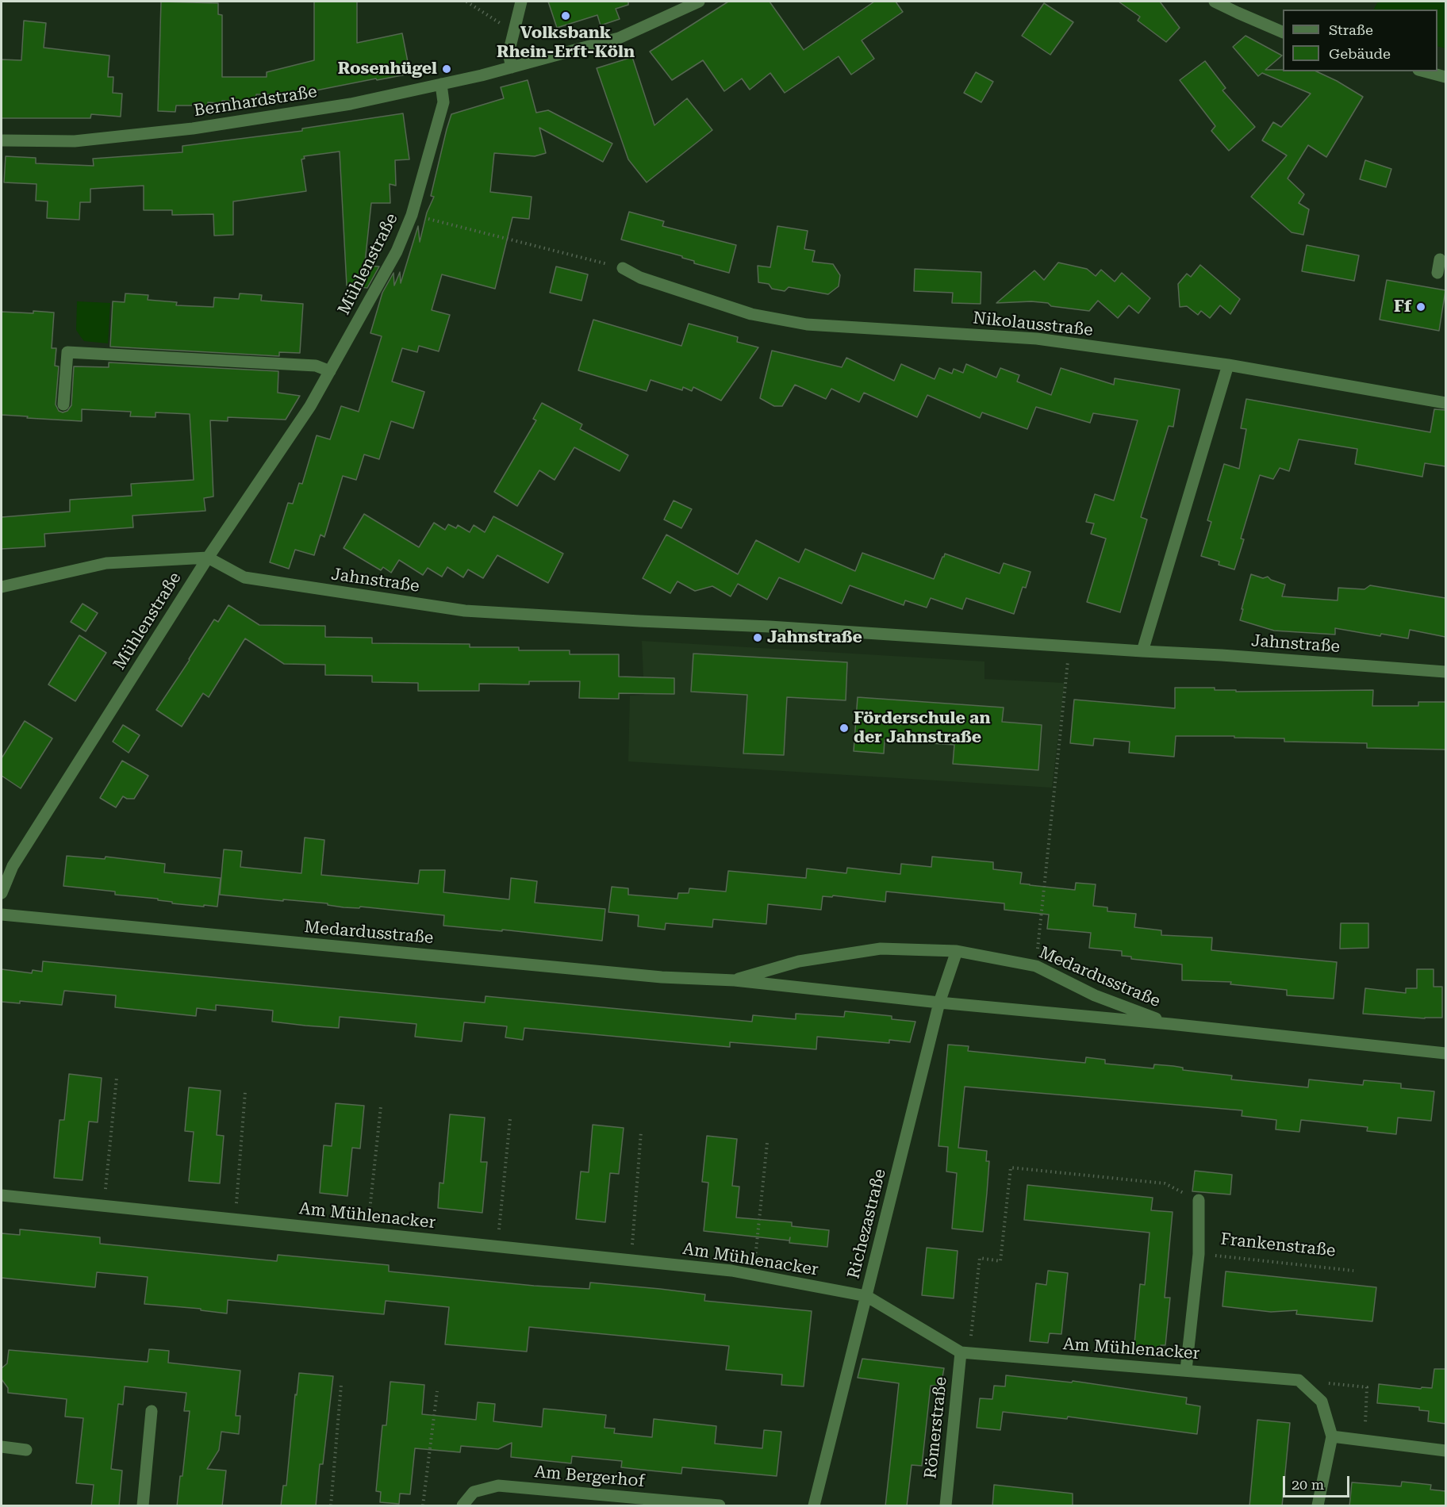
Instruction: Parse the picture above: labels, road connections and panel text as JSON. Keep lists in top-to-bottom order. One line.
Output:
{"streets":{"street":["Bernhardstraße","Mühlenstraße","Nikolausstraße","Jahnstraße","Medardusstraße","Am Mühlenacker","Richezastraße","Frankenstraße","Römerstraße","Am Bergerhof"]},"crossings":[["Bernhardstraße","Mühlenstraße"],["Mühlenstraße","Jahnstraße"],["Medardusstraße","Richezastraße"],["Am Mühlenacker","Richezastraße"],["Am Mühlenacker","Frankenstraße"],["Am Mühlenacker","Römerstraße"]],"places":["Volksbank Rhein-Erft-Köln","Rosenhügel","Ff","Jahnstraße","Förderschule an der Jahnstraße"],"legend":["Straße","Gebäude"],"scale_bar":"20 m"}
